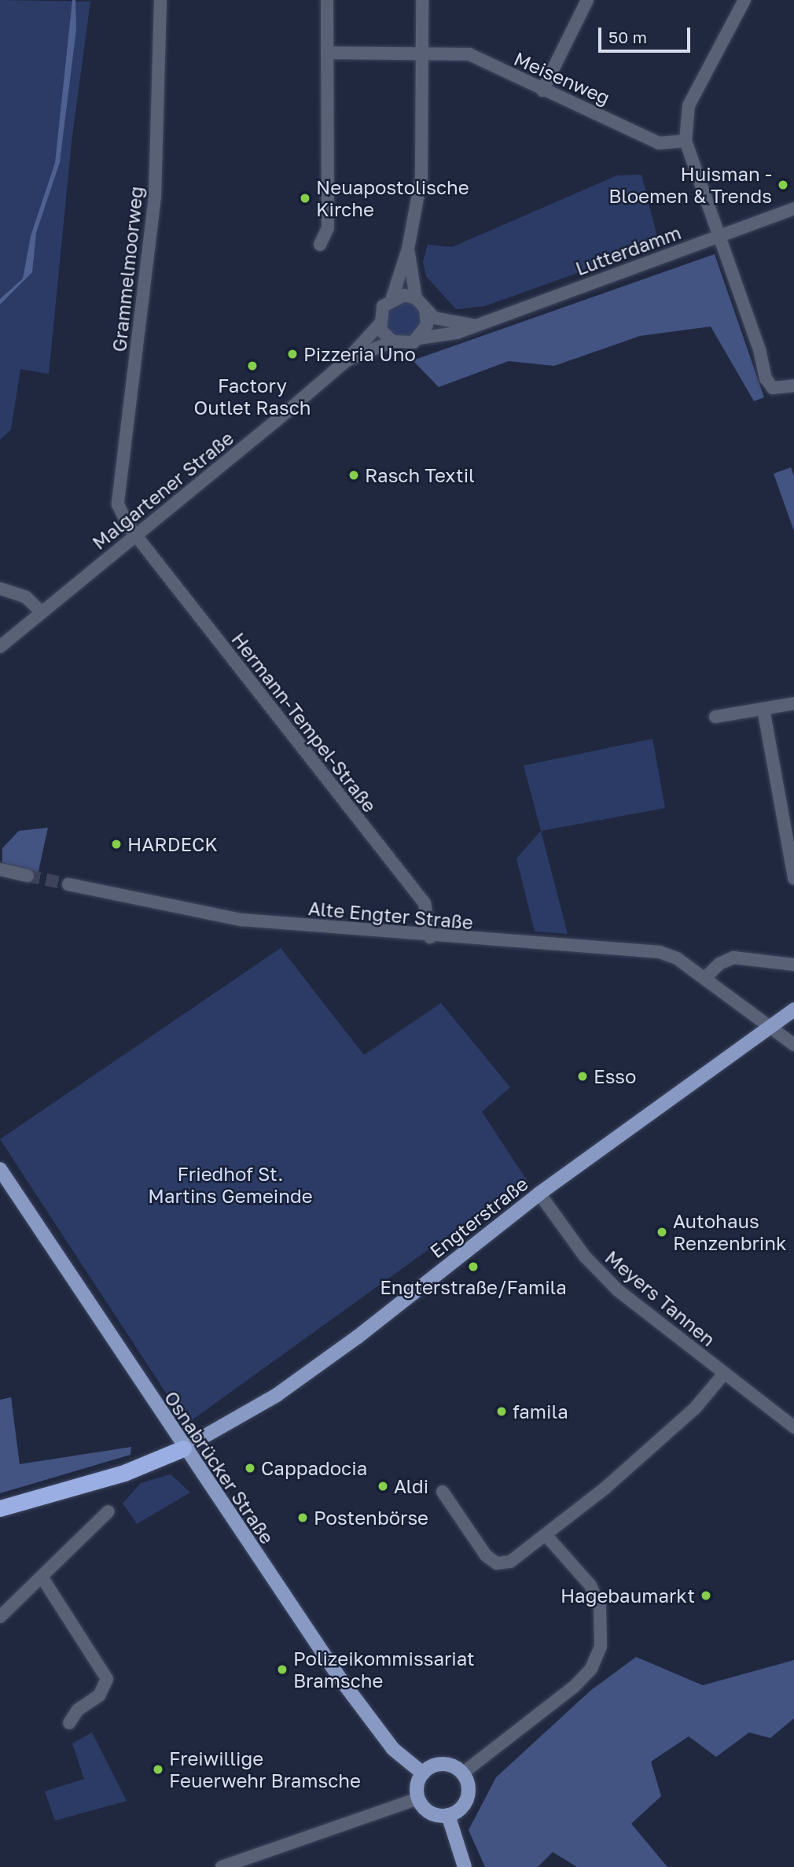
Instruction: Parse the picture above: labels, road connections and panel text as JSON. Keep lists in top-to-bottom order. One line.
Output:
{"streets":{"main road":["Engterstraße","Osnabrücker Straße"],"street":["Meisenweg","Lutterdamm","Grammelmoorweg","Malgartener Straße","Hermann-Tempel-Straße","Alte Engter Straße","Meyers Tannen"]},"crossings":[["Lutterdamm","Malgartener Straße"],["Grammelmoorweg","Malgartener Straße"],["Grammelmoorweg","Hermann-Tempel-Straße"],["Malgartener Straße","Hermann-Tempel-Straße"],["Hermann-Tempel-Straße","Alte Engter Straße"],["Alte Engter Straße","Engterstraße"],["Engterstraße","Meyers Tannen"],["Engterstraße","Osnabrücker Straße"]],"parks":["Friedhof St. Martins Gemeinde"],"places":["Huisman - Bloemen & Trends","Neuapostolische Kirche","Pizzeria Uno","Factory Outlet Rasch","Rasch Textil","HARDECK","Esso","Autohaus Renzenbrink","Engterstraße/Famila","famila","Cappadocia","Aldi","Postenbörse","Hagebaumarkt","Polizeikommissariat Bramsche","Freiwillige Feuerwehr Bramsche"],"scale_bar":"50 m"}
